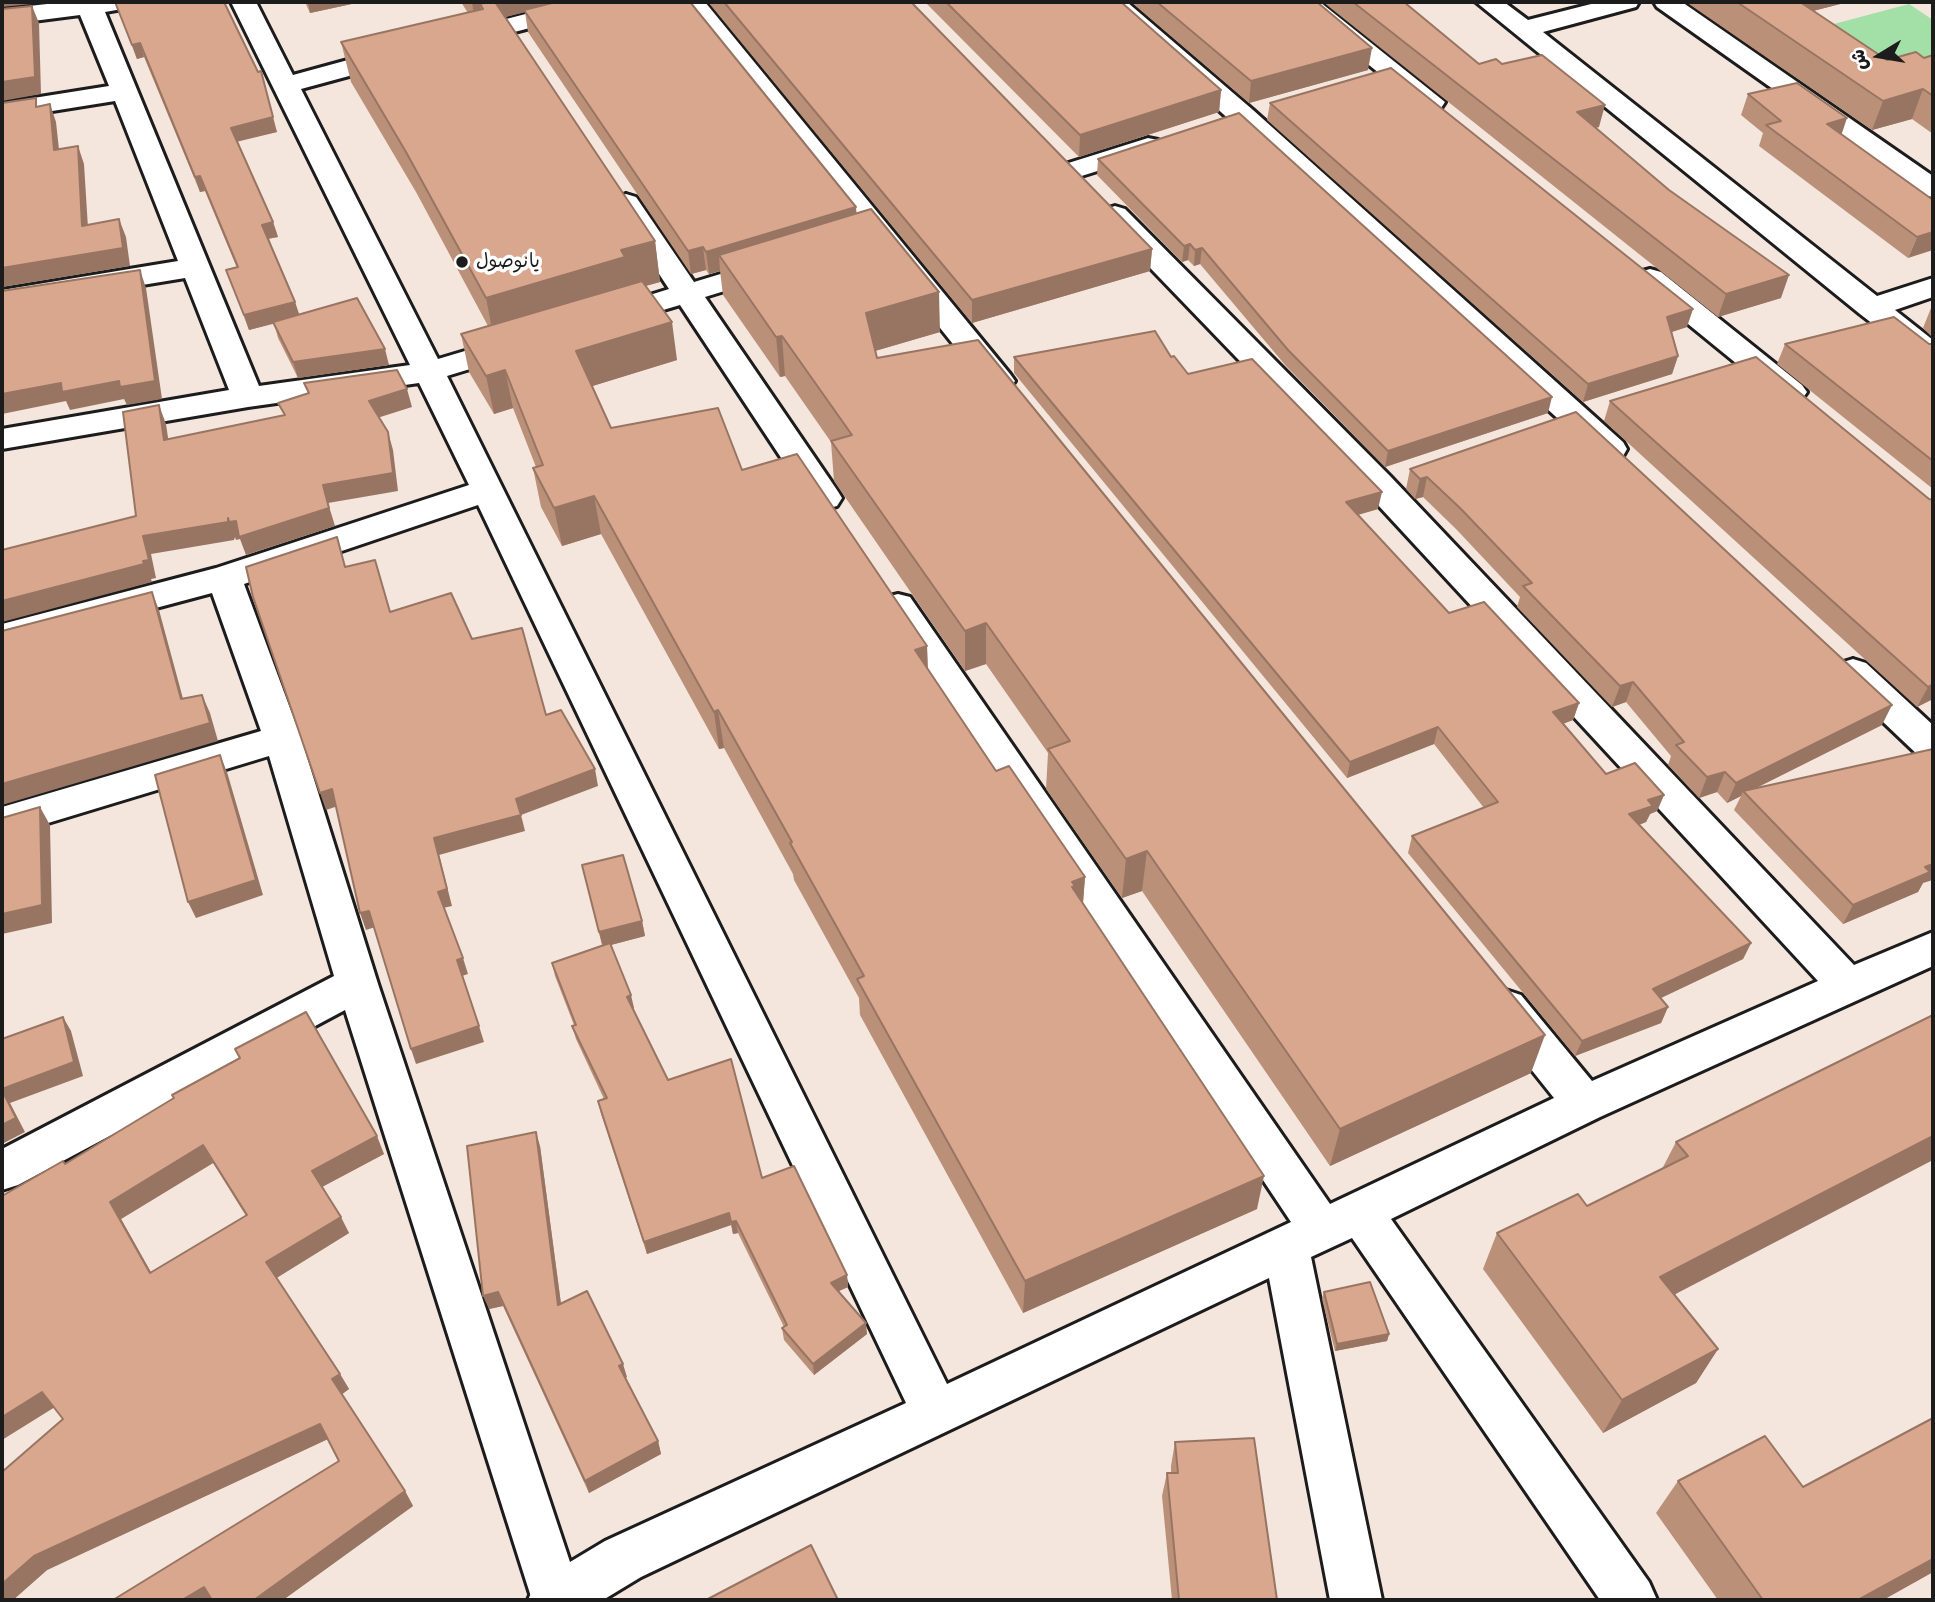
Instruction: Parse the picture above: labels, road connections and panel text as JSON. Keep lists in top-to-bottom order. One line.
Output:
{"places":["يانوصول"],"north":"left"}
